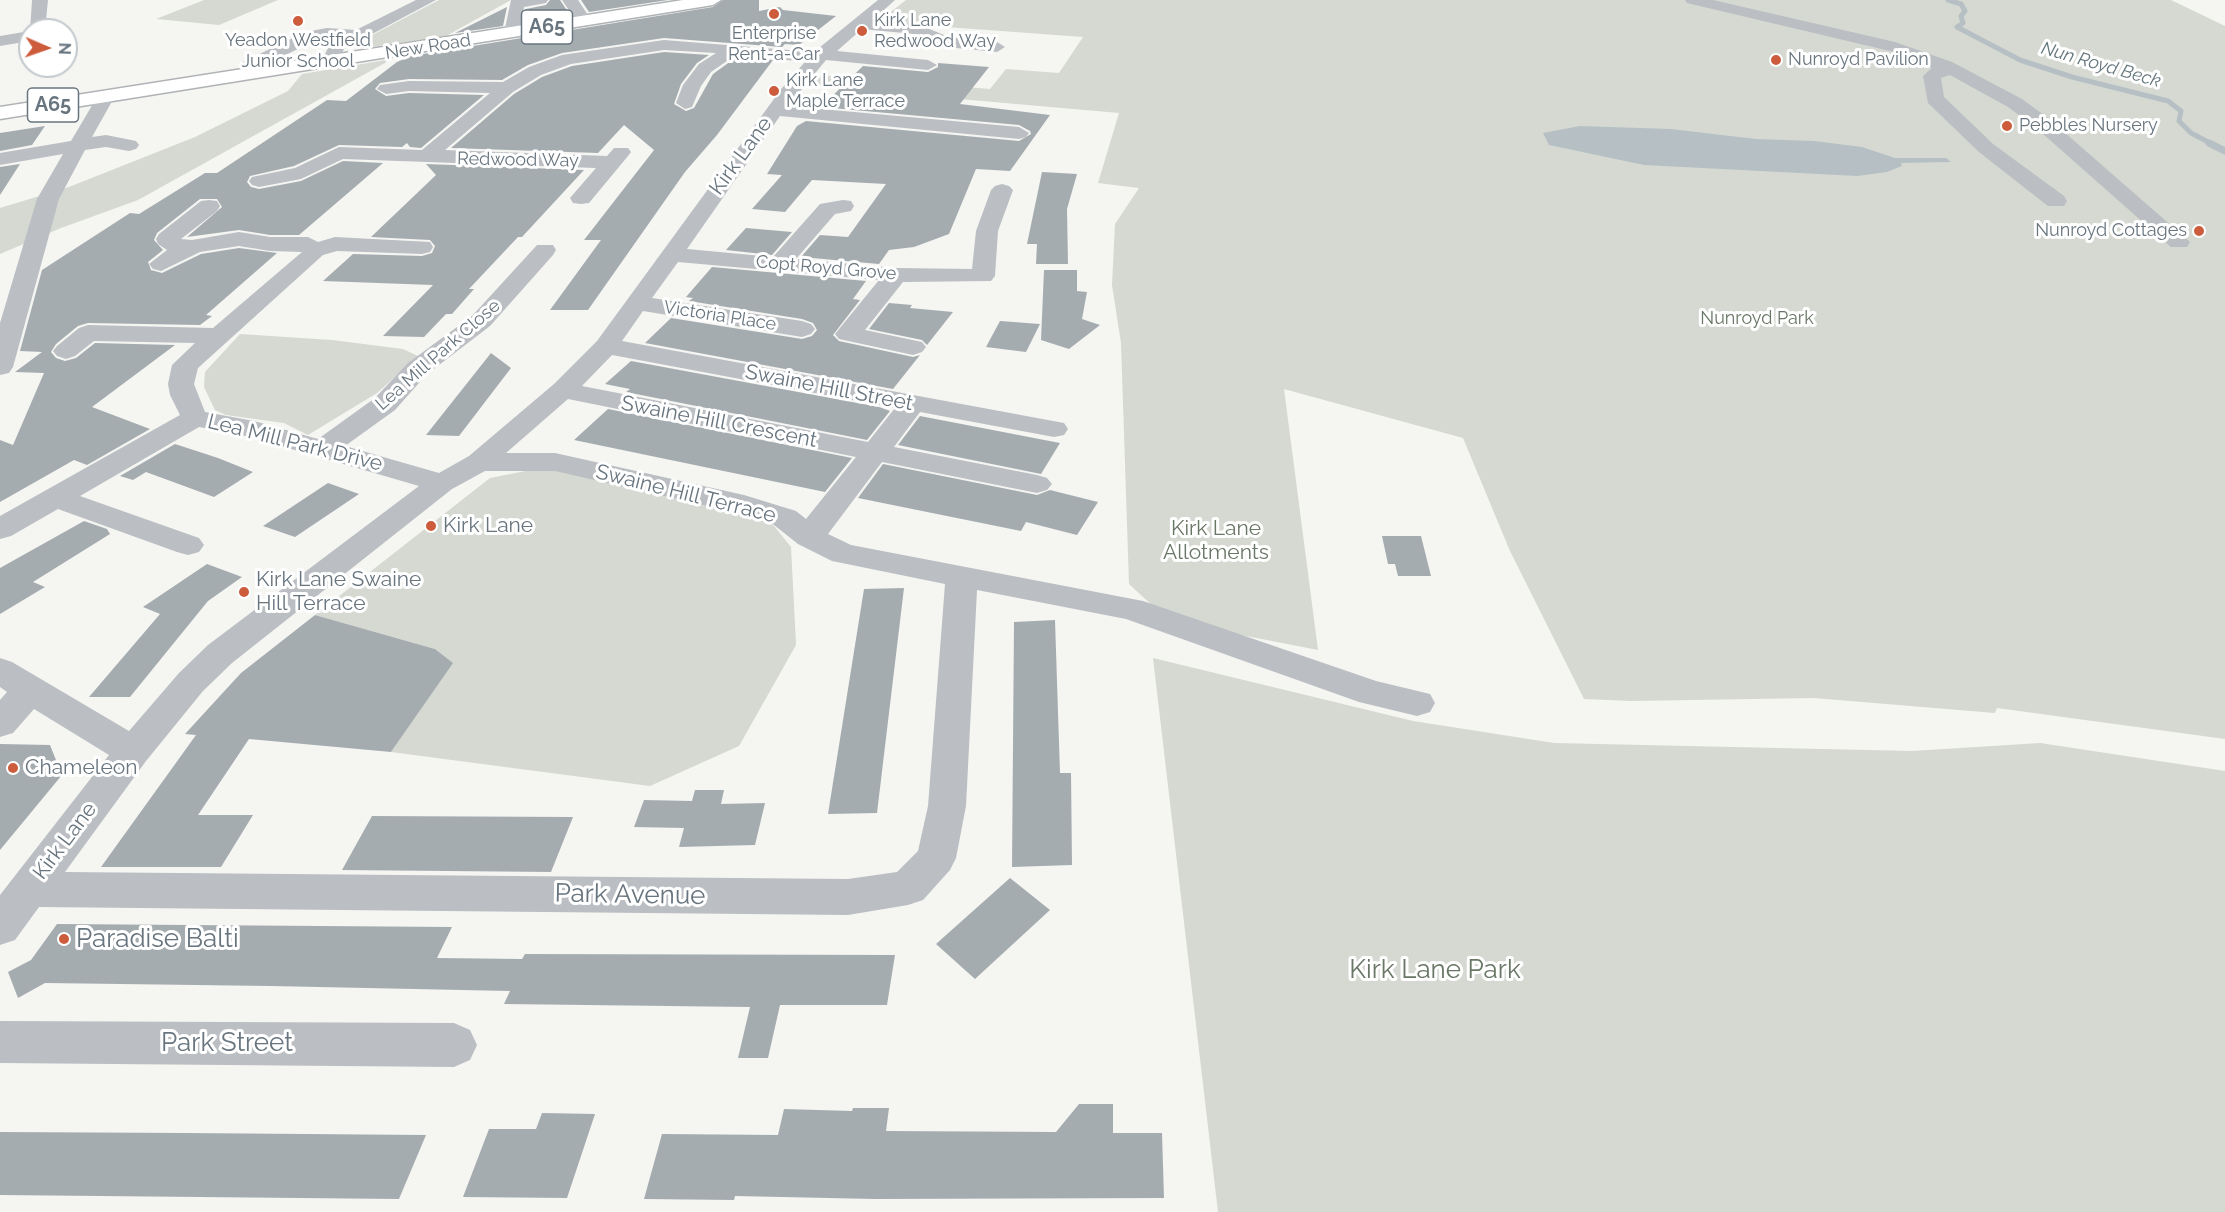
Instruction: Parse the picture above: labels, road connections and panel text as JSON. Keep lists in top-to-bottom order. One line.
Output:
{"streets":{"main road":["A65","New Road"],"street":["Kirk Lane","Redwood Way","Copt Royd Grove","Victoria Place","Lea Mill Park Close","Swaine Hill Street","Swaine Hill Crescent","Lea Mill Park Drive","Swaine Hill Terrace","Park Avenue","Park Street"]},"crossings":[["Kirk Lane","Redwood Way"],["Kirk Lane","Copt Royd Grove"],["Kirk Lane","Victoria Place"],["Kirk Lane","Swaine Hill Street"],["Kirk Lane","Swaine Hill Crescent"],["Kirk Lane","Lea Mill Park Drive"],["Kirk Lane","Swaine Hill Terrace"],["Kirk Lane","Park Avenue"],["Lea Mill Park Close","Lea Mill Park Drive"],["Swaine Hill Terrace","Park Avenue"]],"water":["Nun Royd Beck"],"parks":["Nunroyd Park","Kirk Lane Allotments","Kirk Lane Park"],"places":["Enterprise Rent-a-Car","Yeadon Westfield Junior School","Kirk Lane Redwood Way","Nunroyd Pavilion","Kirk Lane Maple Terrace","Pebbles Nursery","Nunroyd Cottages","Kirk Lane","Kirk Lane Swaine Hill Terrace","Chameleon","Paradise Balti"],"north":"right"}
